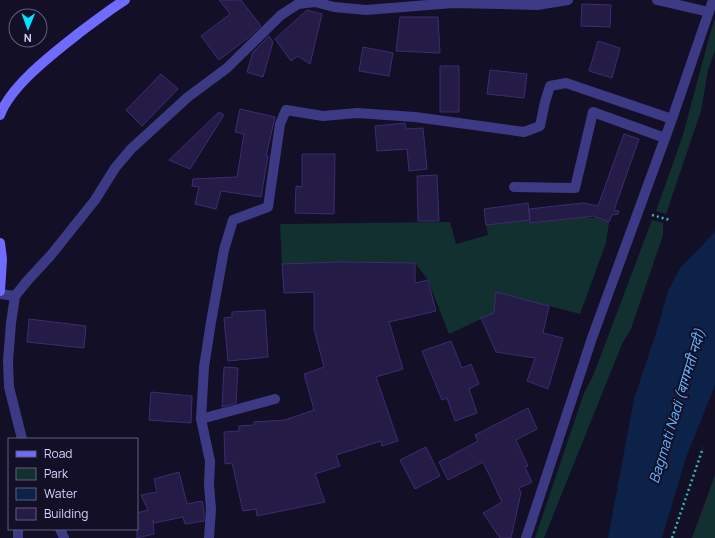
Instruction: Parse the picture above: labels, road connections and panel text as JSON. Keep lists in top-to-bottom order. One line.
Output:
{"water":["Bagmati Nadi (बागमती नदी)"],"legend":["Road","Park","Water","Building"],"north":"bottom"}
